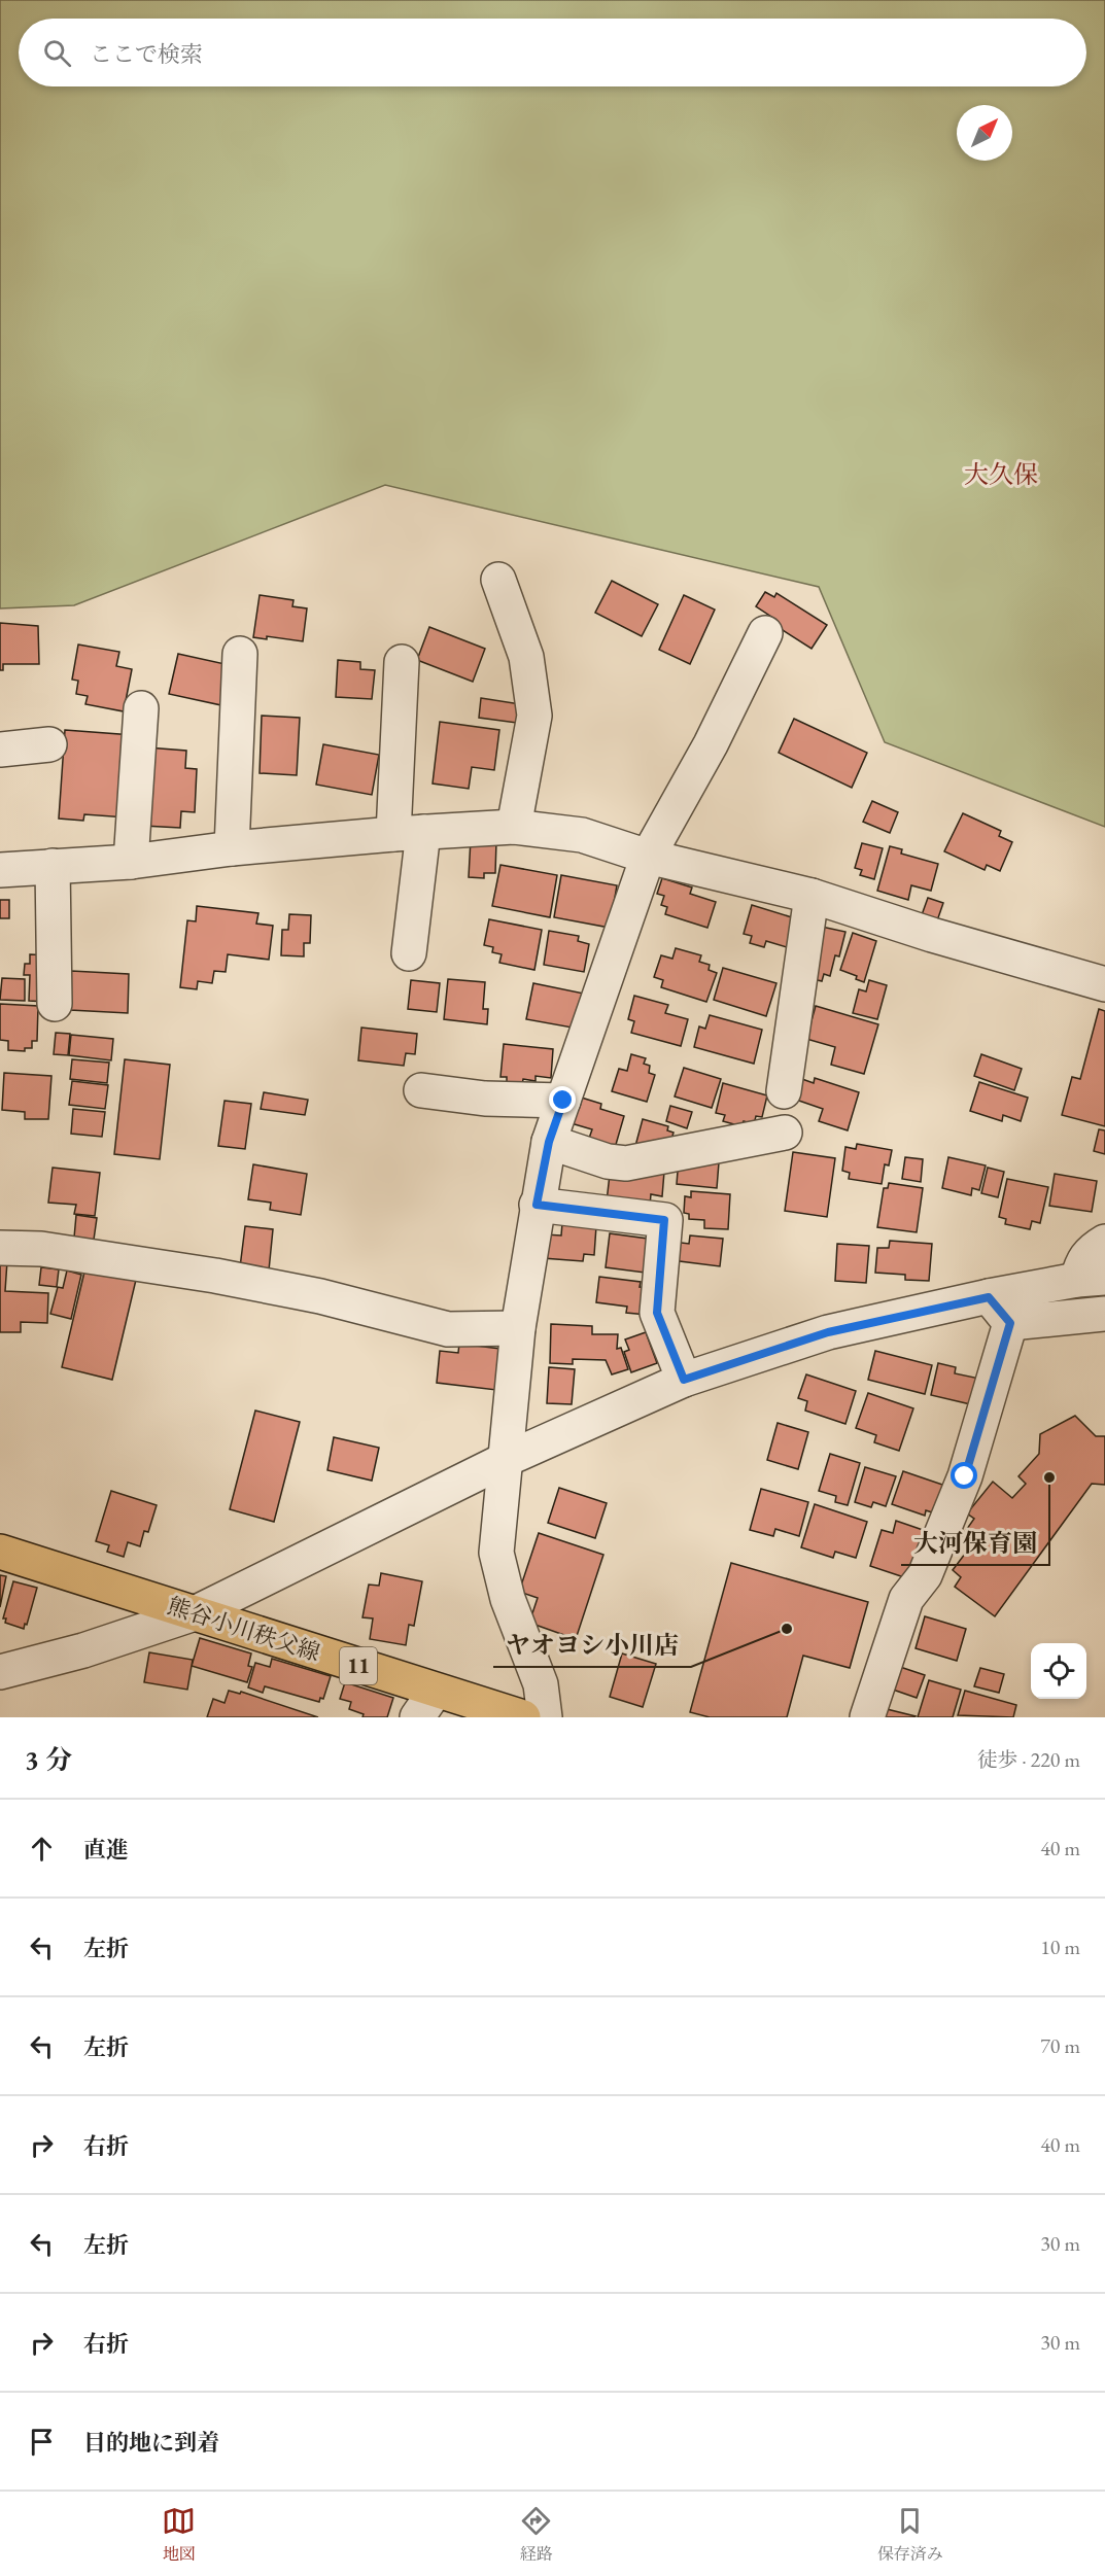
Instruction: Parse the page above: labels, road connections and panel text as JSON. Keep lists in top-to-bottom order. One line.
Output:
{"streets":{"main road":["熊谷小川秩父線","11"]},"districts":["大久保"],"places":["大河保育園","ヤオヨシ小川店"],"north":"top right","page":{"search":"ここで検索","heading":["3 分","徒歩 · 220 m"],"list":[["直進","40 m"],["左折","10 m"],["左折","70 m"],["右折","40 m"],["左折","30 m"],["右折","30 m"],"目的地に到着"],"nav":["地図","経路","保存済み"]}}
